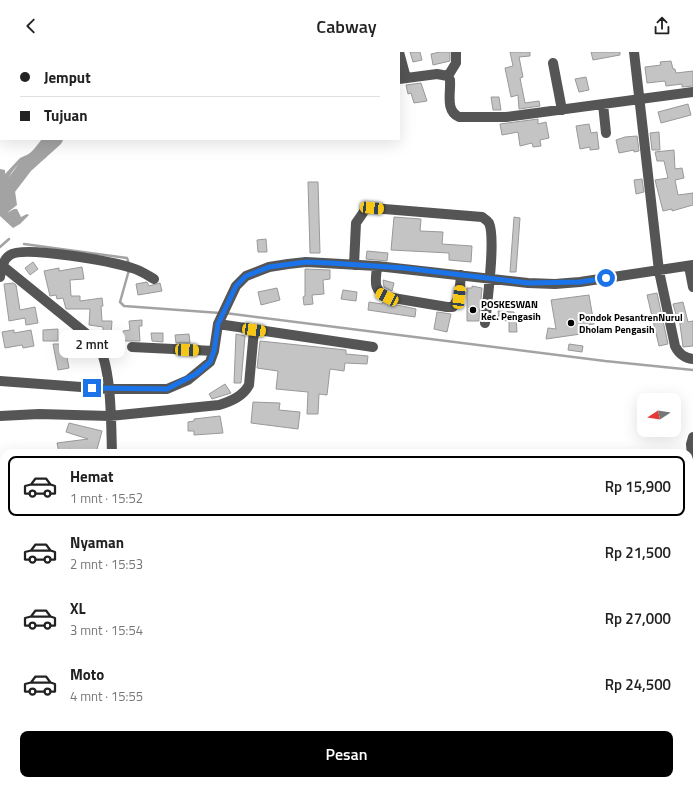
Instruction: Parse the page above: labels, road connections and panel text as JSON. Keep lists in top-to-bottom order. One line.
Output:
{"places":["POSKESWAN Kec. Pengasih","Pondok PesantrenNurul Dholam Pengasih"],"north":"left","page":{"header":"Cabway","banner":["Jemput","Tujuan"],"bubble":"2 mnt","list":[{"name":"Hemat","note":"1 mnt · 15:52","value":"Rp 15,900"},{"name":"Nyaman","note":"2 mnt · 15:53","value":"Rp 21,500"},{"name":"XL","note":"3 mnt · 15:54","value":"Rp 27,000"},{"name":"Moto","note":"4 mnt · 15:55","value":"Rp 24,500"}],"buttons":"Pesan"}}
